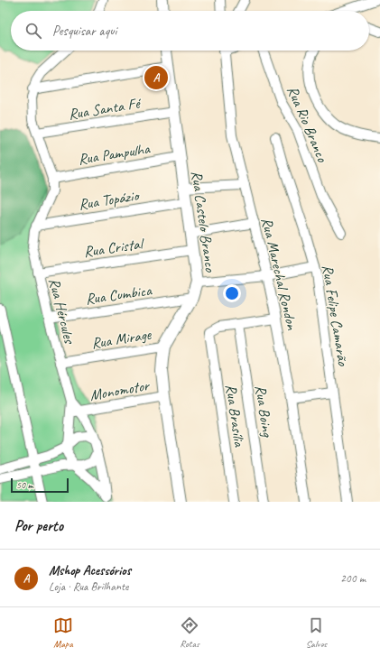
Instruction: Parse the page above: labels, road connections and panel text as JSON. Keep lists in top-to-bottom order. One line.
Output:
{"streets":{"street":["Rua Santa Fé","Rua Rio Branco","Rua Pampulha","Rua Topázio","Rua Castelo Branco","Rua Cristal","Rua Marechal Rondon","Rua Cumbica","Rua Hércules","Rua Felipe Camarão","Rua Mirage","Monomotor","Rua Boing","Rua Brasília"]},"crossings":[["Rua Santa Fé","Rua Castelo Branco"],["Rua Pampulha","Rua Castelo Branco"],["Rua Pampulha","Rua Hércules"],["Rua Topázio","Rua Castelo Branco"],["Rua Topázio","Rua Hércules"],["Rua Castelo Branco","Rua Cristal"],["Rua Castelo Branco","Rua Cumbica"],["Rua Castelo Branco","Rua Mirage"],["Rua Castelo Branco","Monomotor"],["Rua Cristal","Rua Hércules"],["Rua Cumbica","Rua Hércules"],["Rua Hércules","Rua Mirage"],["Rua Hércules","Monomotor"],["Rua Boing","Rua Brasília"]],"scale_bar":"50 m","page":{"search":"Pesquisar aqui","pins":"A","scale":"50 m","heading":"Por perto","list":[{"mark":"A","name":"Mshop Acessórios","note":"Loja · Rua Brilhante","value":"200 m"}],"nav":["Mapa","Rotas","Salvos"]}}
